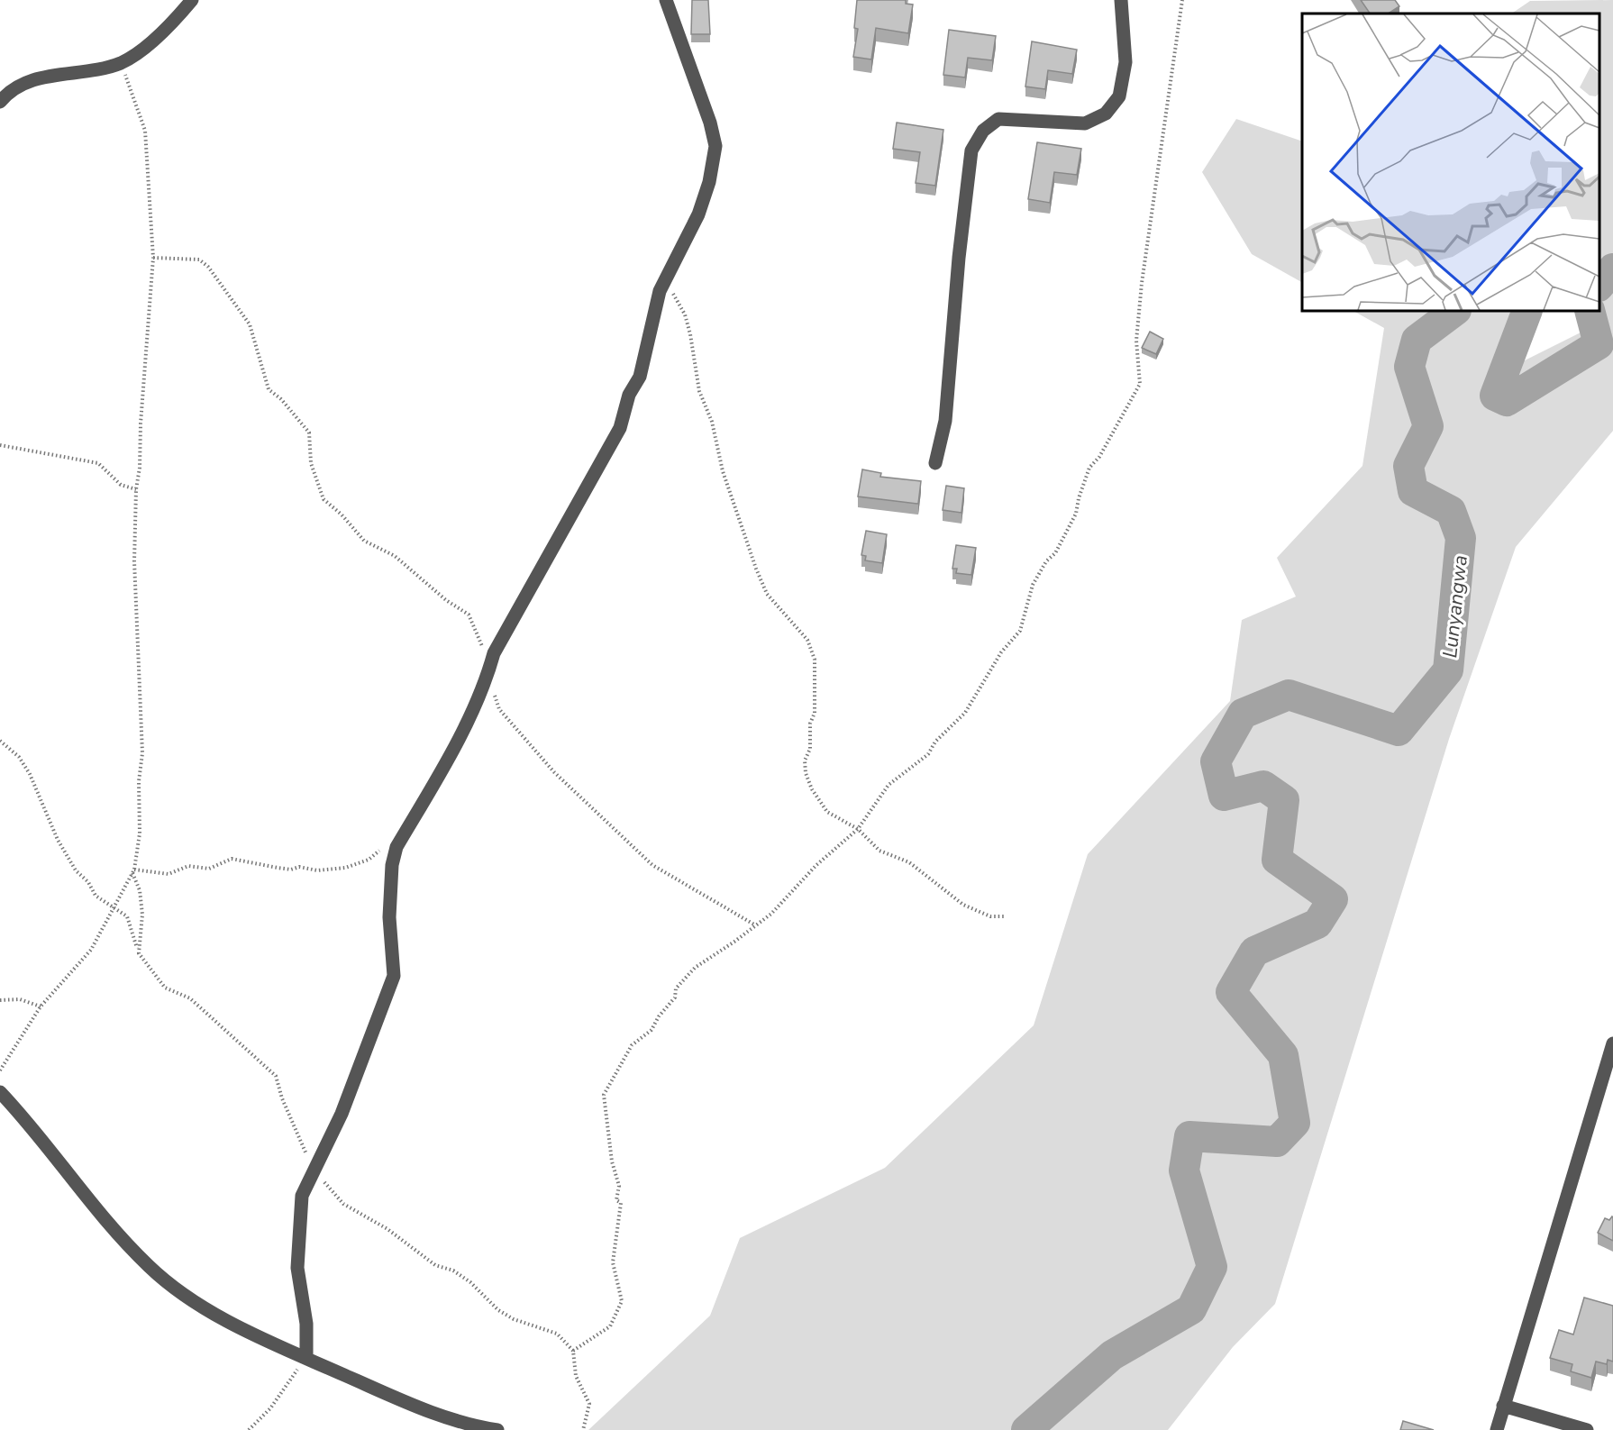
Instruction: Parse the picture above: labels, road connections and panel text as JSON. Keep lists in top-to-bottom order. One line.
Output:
{"water":["Lunyangwa"]}
